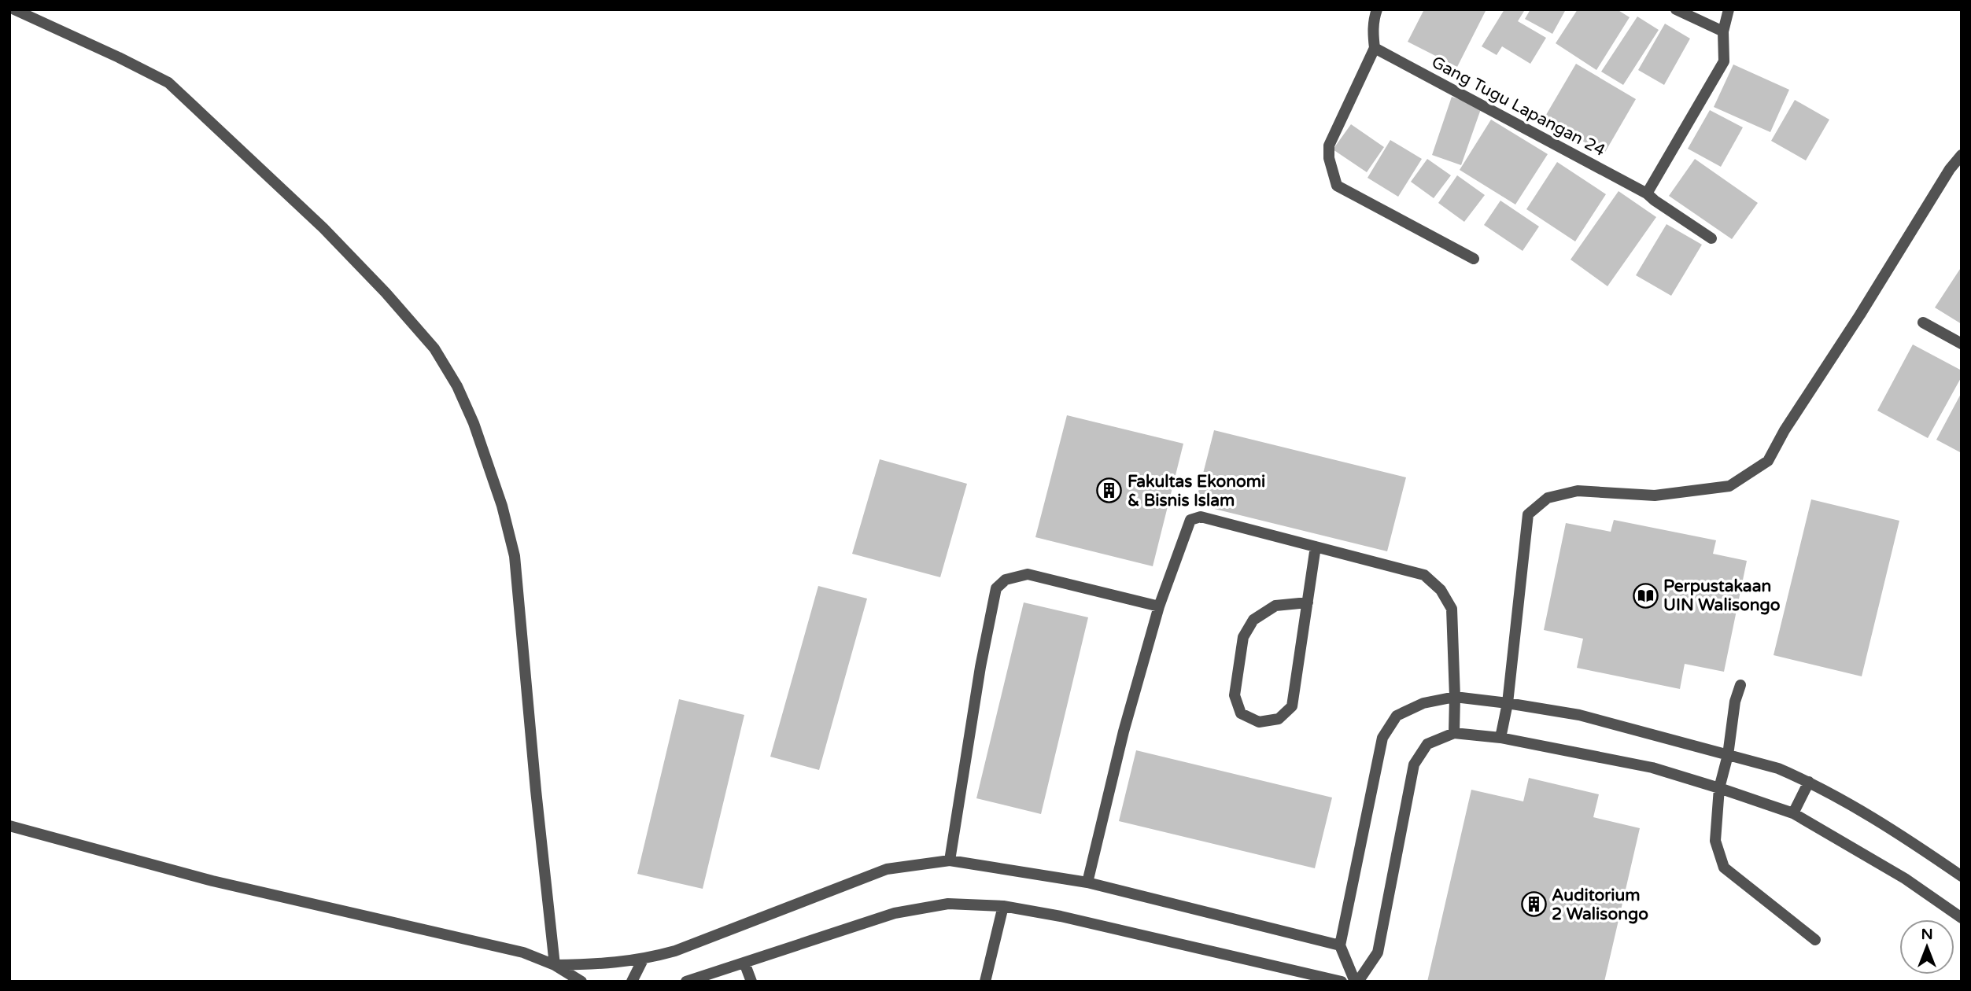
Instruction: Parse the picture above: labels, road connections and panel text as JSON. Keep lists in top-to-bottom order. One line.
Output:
{"streets":{"street":["Gang Tugu Lapangan 24"]},"places":{"building":["Fakultas Ekonomi & Bisnis Islam","Auditorium 2 Walisongo"],"library":["Perpustakaan UIN Walisongo"]},"north":"top"}
